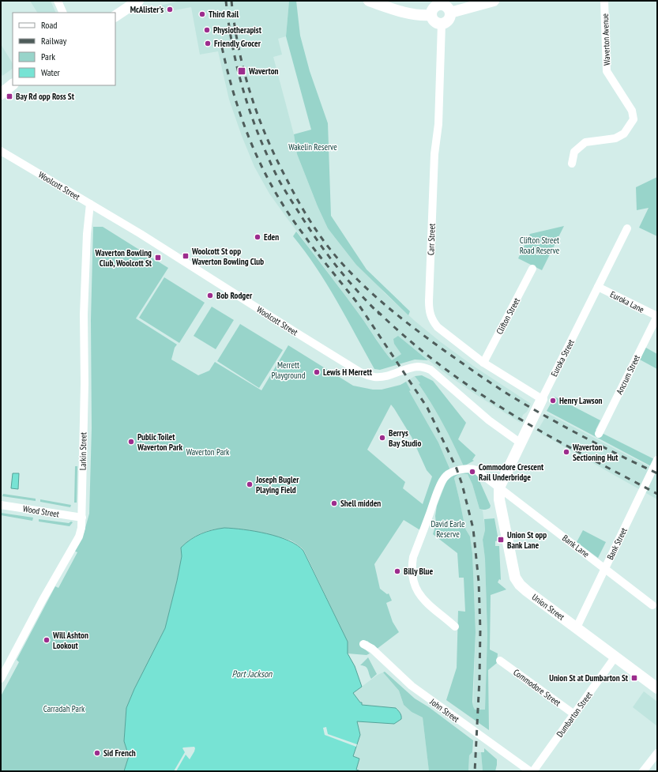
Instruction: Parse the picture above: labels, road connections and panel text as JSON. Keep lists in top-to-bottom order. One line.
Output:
{"streets":{"street":["Waverton Avenue","Woolcott Street","Carr Street","Euroka Lane","Clifton Street","Euroka Street","Ancrum Street","Larkin Street","Wood Street","Bank Street","Bank Lane","Union Street","Commodore Street","John Street","Dumbarton Street"]},"crossings":[["Woolcott Street","Euroka Street"],["Woolcott Street","Larkin Street"],["Carr Street","Clifton Street"],["Carr Street","Euroka Street"],["Euroka Lane","Euroka Street"],["Euroka Lane","Ancrum Street"],["Euroka Street","Bank Lane"],["Euroka Street","Union Street"],["Larkin Street","Wood Street"],["Bank Street","Bank Lane"],["Bank Street","Union Street"],["Bank Lane","Union Street"],["Union Street","Dumbarton Street"],["Commodore Street","Dumbarton Street"]],"water":["Port Jackson"],"parks":["Wakelin Reserve","Clifton Street Road Reserve","Merrett Playground","Waverton Park","David Earle Reserve","Carradah Park"],"places":{"other":["McAlister's","Third Rail","Physiotherapist","Friendly Grocer","Eden","Bob Rodger","Lewis H Merrett","Henry Lawson","Berrys Bay Studio","Public Toilet Waverton Park","Waverton Sectioning Hut","Commodore Crescent Rail Underbridge","Joseph Bugler Playing Field","Shell midden","Billy Blue","Will Ashton Lookout","Sid French"],"transit":["Waverton","Bay Rd opp Ross St","Woolcott St opp Waverton Bowling Club","Waverton Bowling Club, Woolcott St","Union St opp Bank Lane","Union St at Dumbarton St"]},"legend":["Road","Railway","Park","Water"]}
